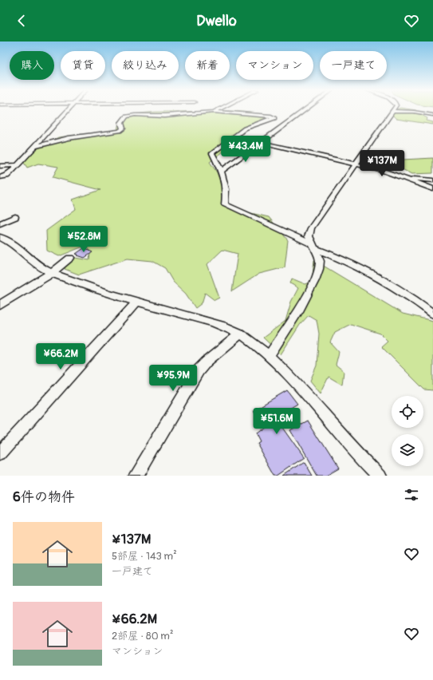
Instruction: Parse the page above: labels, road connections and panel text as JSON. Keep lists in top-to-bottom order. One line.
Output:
{"page":{"header":"Dwello","chip":["購入","賃貸","絞り込み","新着","マンション","一戸建て"],"price":["¥43.4M","¥137M","¥52.8M","¥66.2M","¥95.9M","¥51.6M"],"heading":"6件の物件","list":[{"name":"¥137M","note":"5部屋 · 143 m² · 一戸建て"},{"name":"¥66.2M","note":"2部屋 · 80 m² · マンション"}]}}
